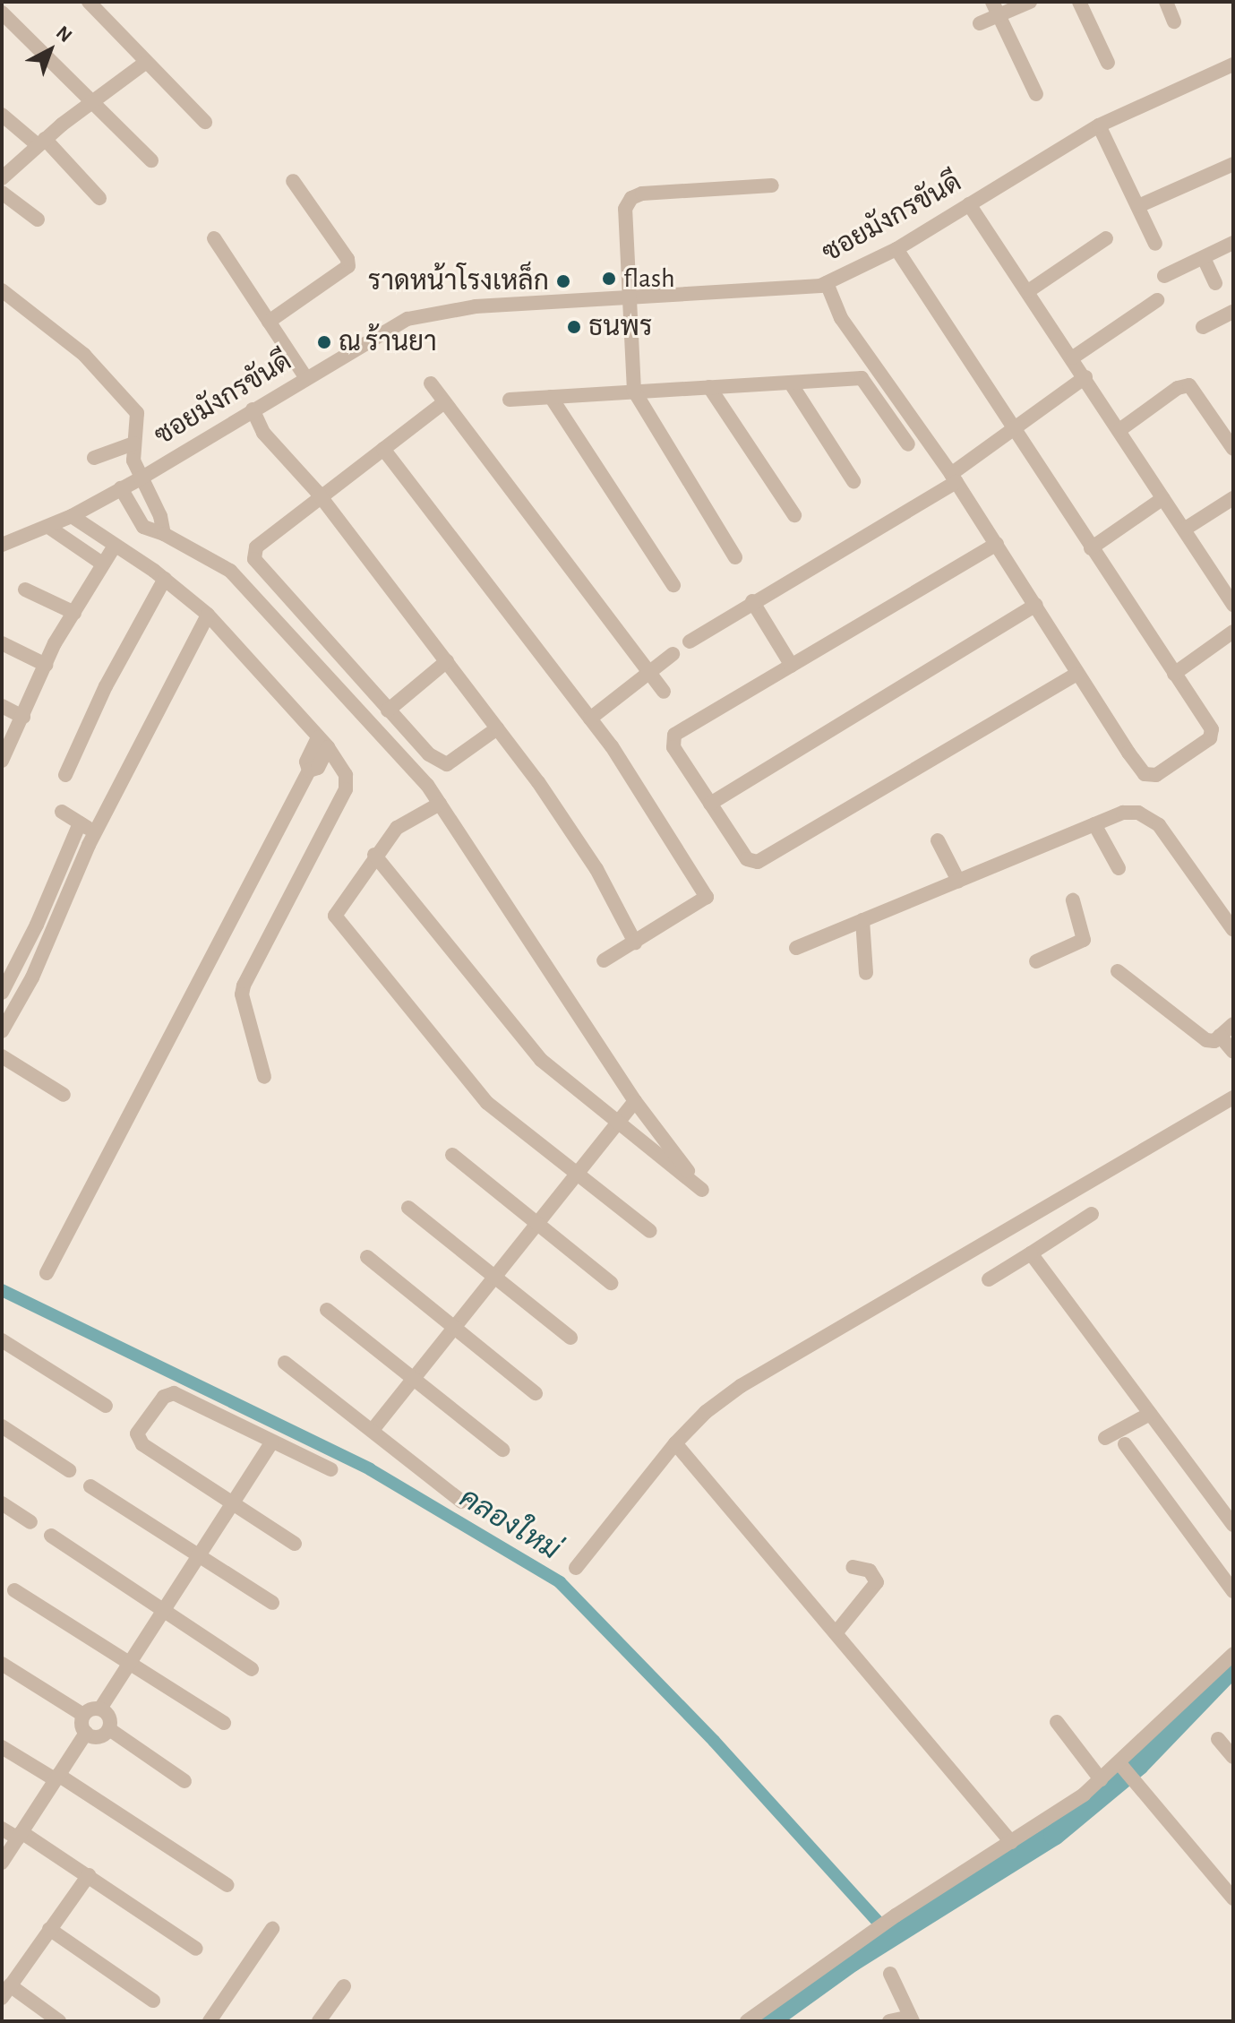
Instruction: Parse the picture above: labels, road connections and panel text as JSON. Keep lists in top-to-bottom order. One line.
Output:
{"streets":{"street":["ซอยมังกรขันดี"]},"water":["คลองใหม่"],"places":["flash","ราดหน้าโรงเหล็ก","ธนพร","ณ ร้านยา"],"north":"top right"}
